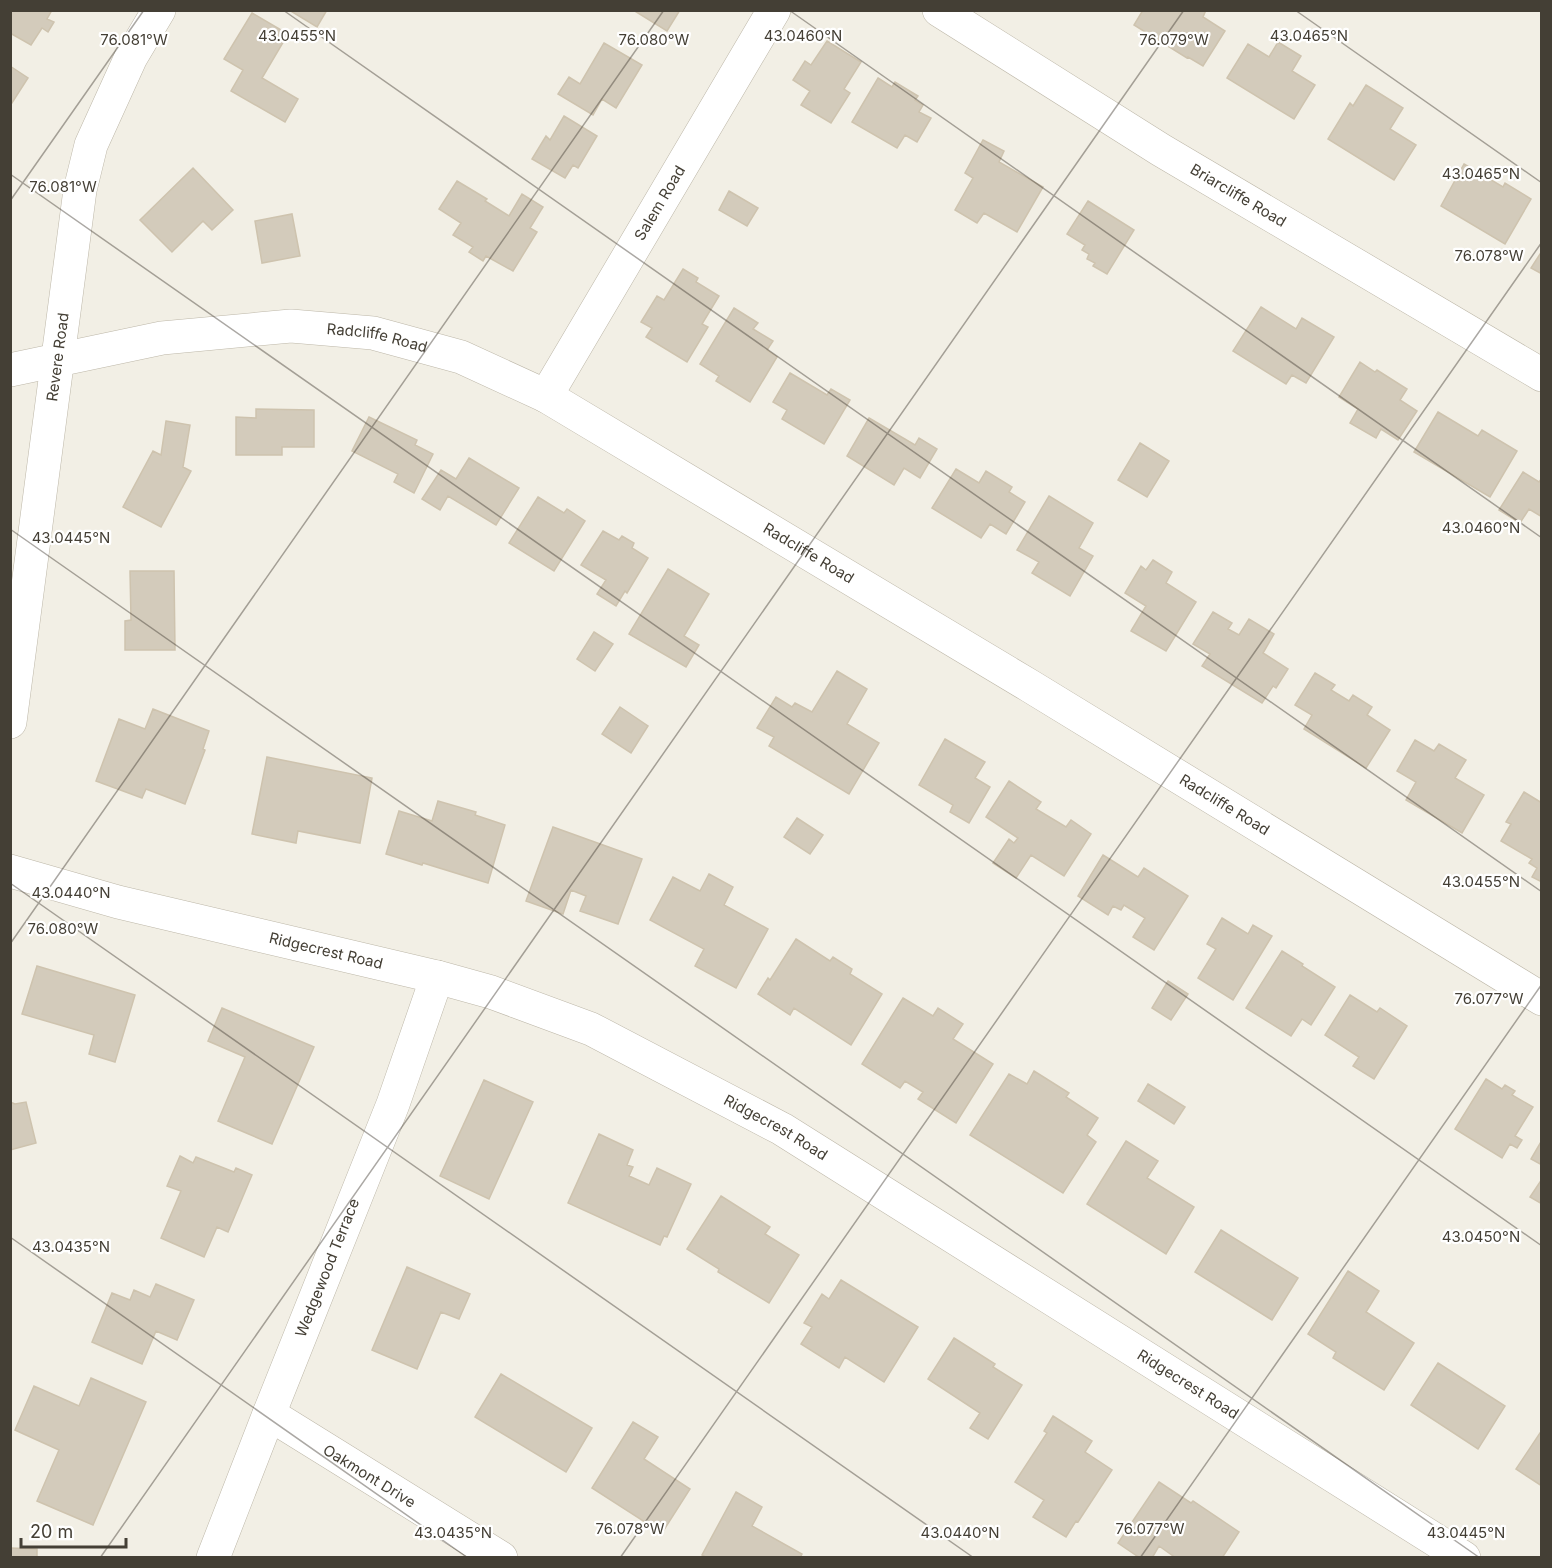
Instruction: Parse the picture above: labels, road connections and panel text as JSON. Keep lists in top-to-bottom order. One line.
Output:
{"streets":{"street":["Briarcliffe Road","Salem Road","Radcliffe Road","Revere Road","Ridgecrest Road","Wedgewood Terrace","Oakmont Drive"]},"crossings":[["Salem Road","Radcliffe Road"],["Radcliffe Road","Revere Road"],["Ridgecrest Road","Wedgewood Terrace"],["Wedgewood Terrace","Oakmont Drive"]],"scale_bar":"20 m","coordinates":["43.0455°N","43.0460°N","43.0465°N","76.081°W","76.080°W","76.079°W","76.078°W","43.0445°N","43.0440°N","76.077°W","43.0450°N","43.0435°N"]}
